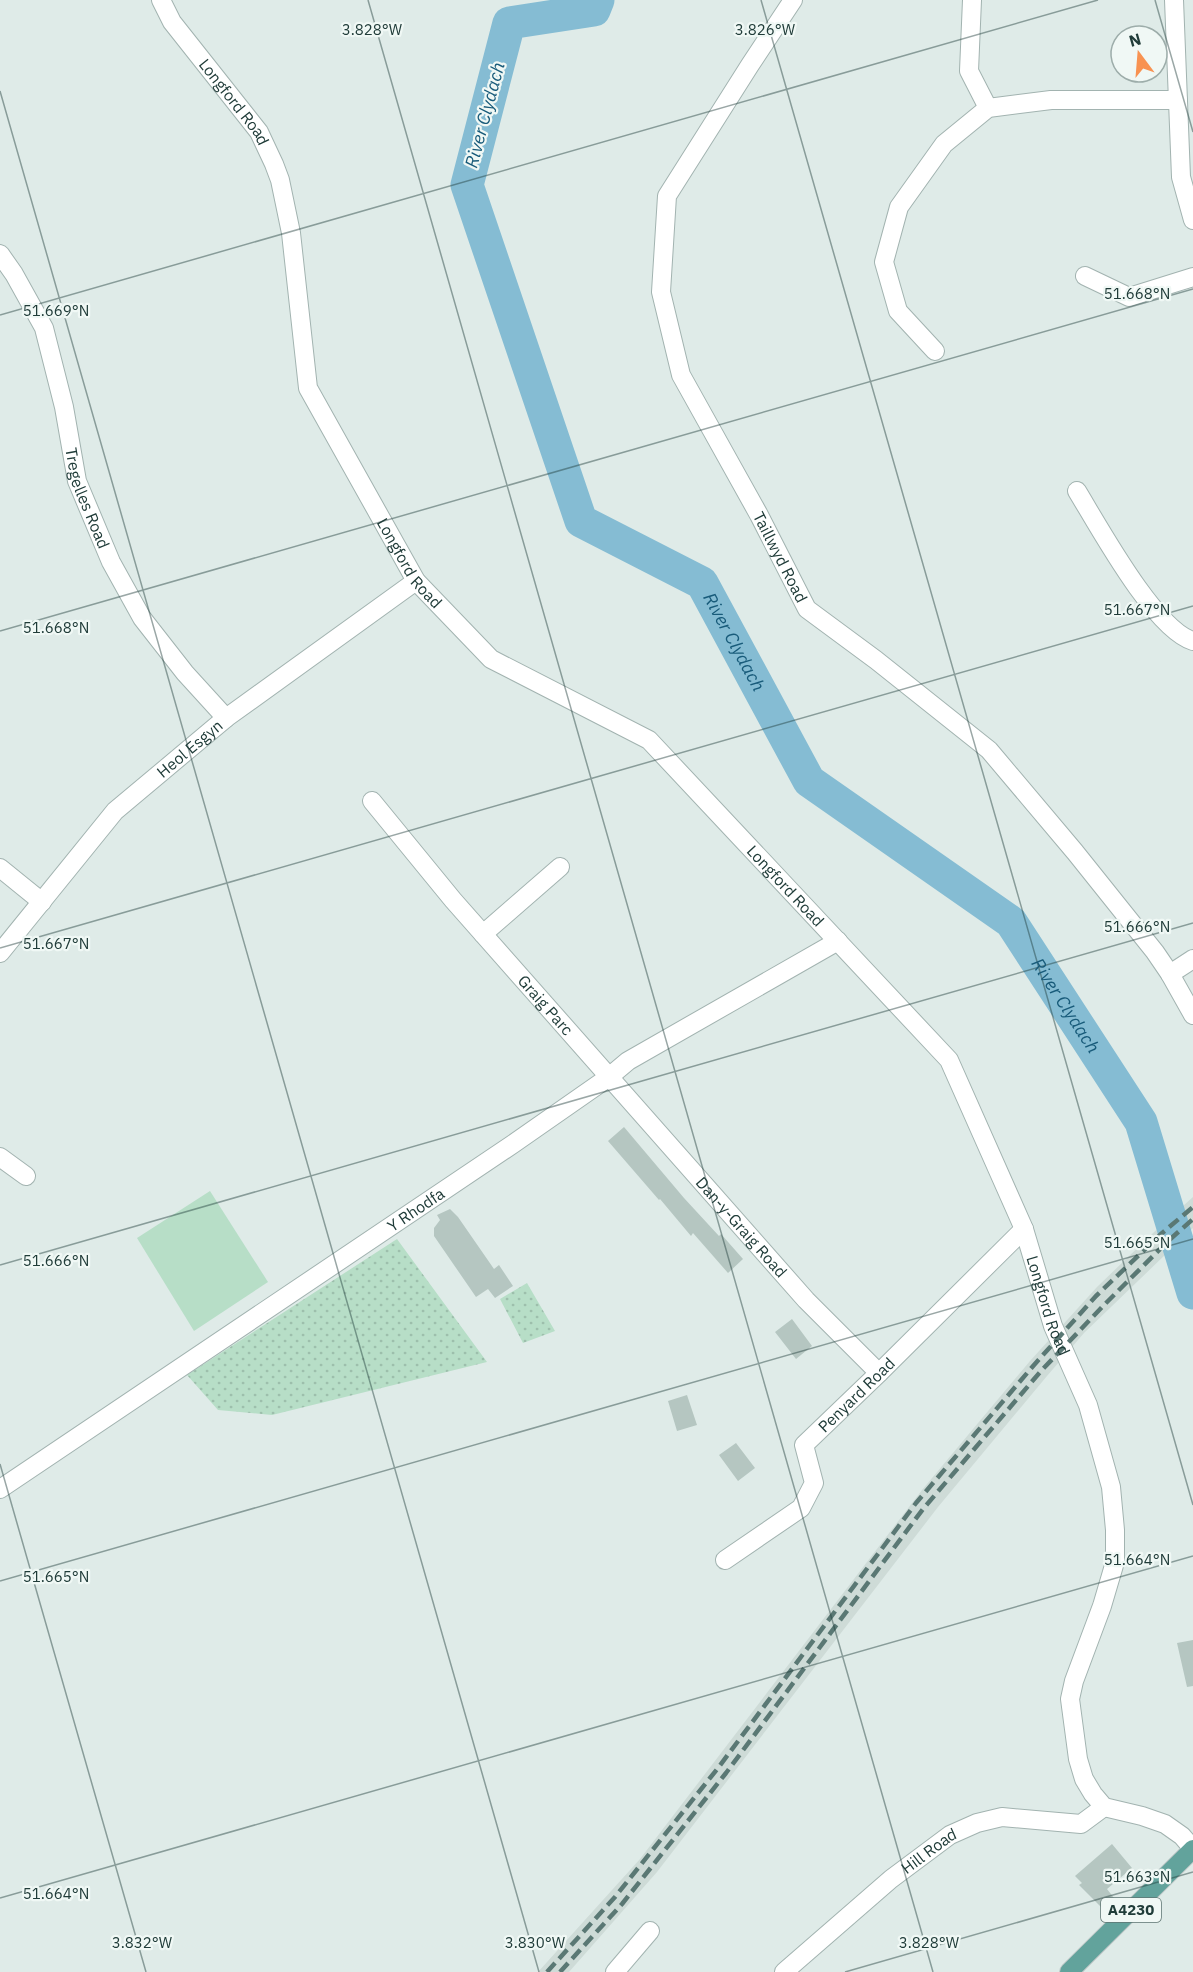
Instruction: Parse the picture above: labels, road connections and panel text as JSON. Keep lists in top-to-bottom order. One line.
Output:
{"streets":{"main road":["A4230"],"street":["Longford Road","Tregelles Road","Taillwyd Road","Heol Esgyn","Graig Parc","Y Rhodfa","Dan-y-Graig Road","Penyard Road","Hill Road"]},"crossings":[["Longford Road","Heol Esgyn"],["Longford Road","Y Rhodfa"],["Longford Road","Penyard Road"],["Longford Road","Hill Road"],["Tregelles Road","Heol Esgyn"],["Graig Parc","Y Rhodfa"],["Graig Parc","Dan-y-Graig Road"],["Y Rhodfa","Dan-y-Graig Road"],["Dan-y-Graig Road","Penyard Road"]],"water":["River Clydach"],"north":"top","coordinates":["3.828°W","3.826°W","51.668°N","51.669°N","51.667°N","51.666°N","51.665°N","51.664°N","51.663°N","3.832°W","3.830°W"]}
